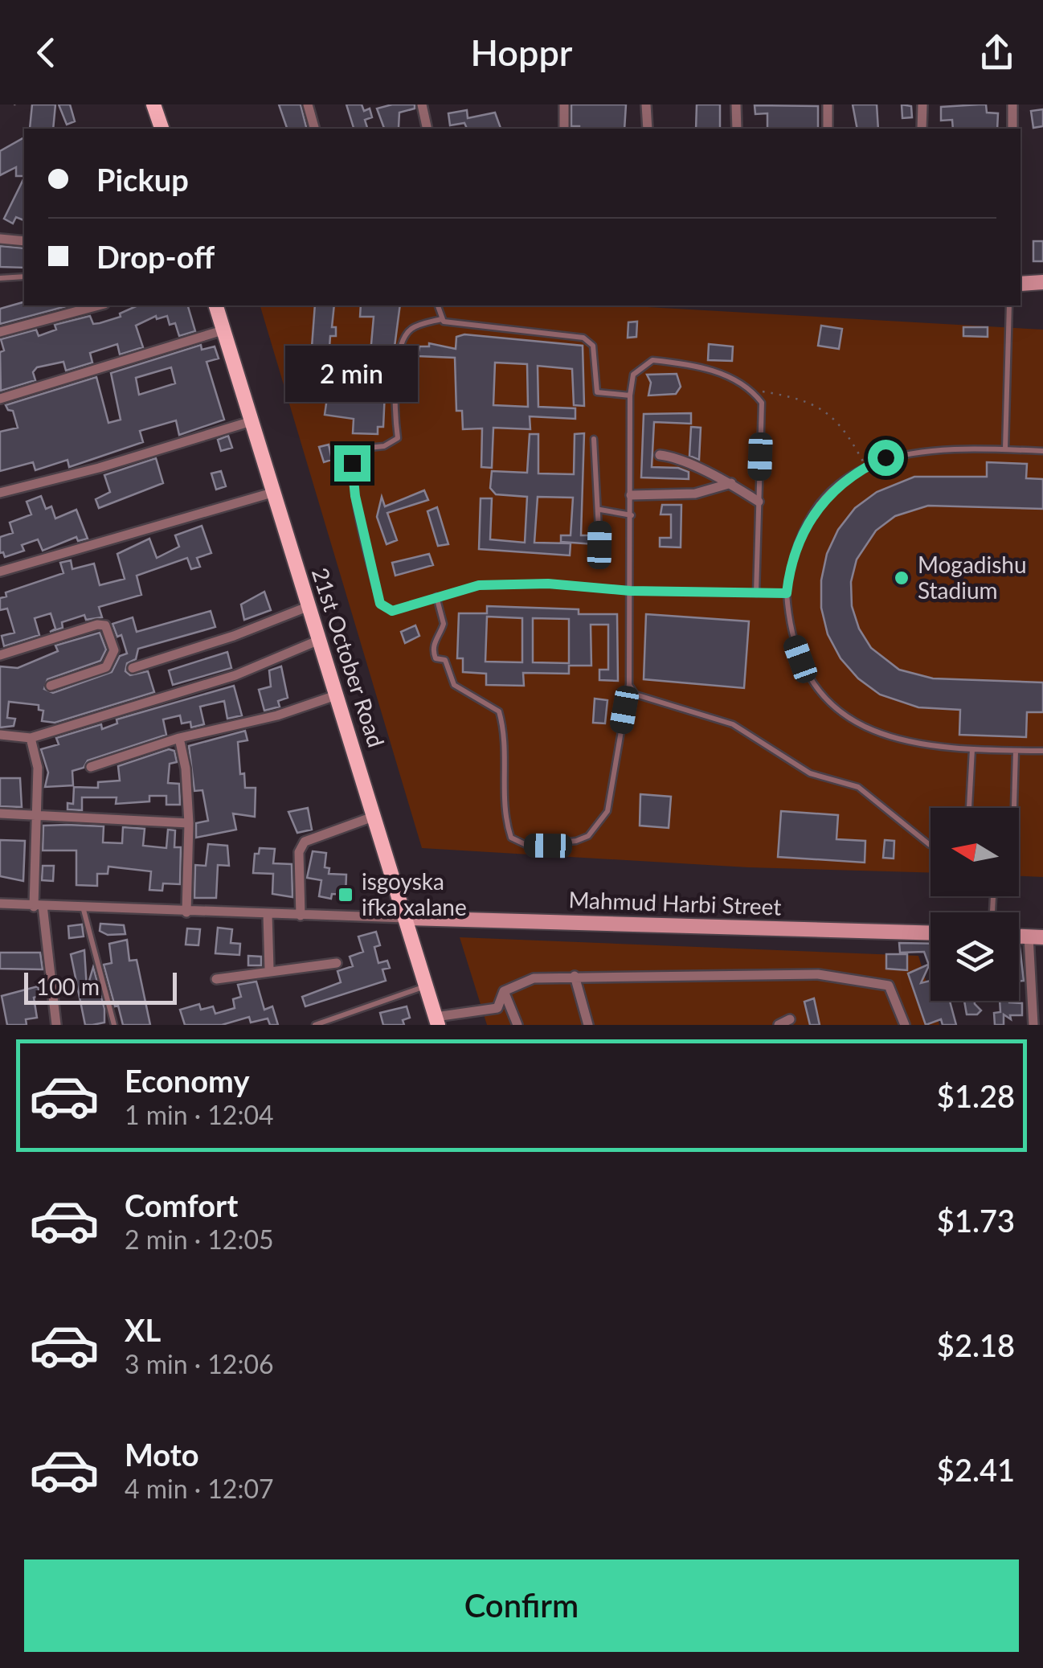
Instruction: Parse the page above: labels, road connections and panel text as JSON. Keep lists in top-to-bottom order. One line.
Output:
{"streets":{"main road":["21st October Road"],"street":["Mahmud Harbi Street"]},"crossings":[["21st October Road","Mahmud Harbi Street"]],"places":{"other":["Mogadishu Stadium"],"transit":["isgoyska ifka xalane"]},"scale_bar":"100 m","north":"left","page":{"header":"Hoppr","banner":["Pickup","Drop-off"],"bubble":"2 min","scale":"100 m","list":[{"name":"Economy","note":"1 min · 12:04","value":"$1.28"},{"name":"Comfort","note":"2 min · 12:05","value":"$1.73"},{"name":"XL","note":"3 min · 12:06","value":"$2.18"},{"name":"Moto","note":"4 min · 12:07","value":"$2.41"}],"buttons":"Confirm"}}
